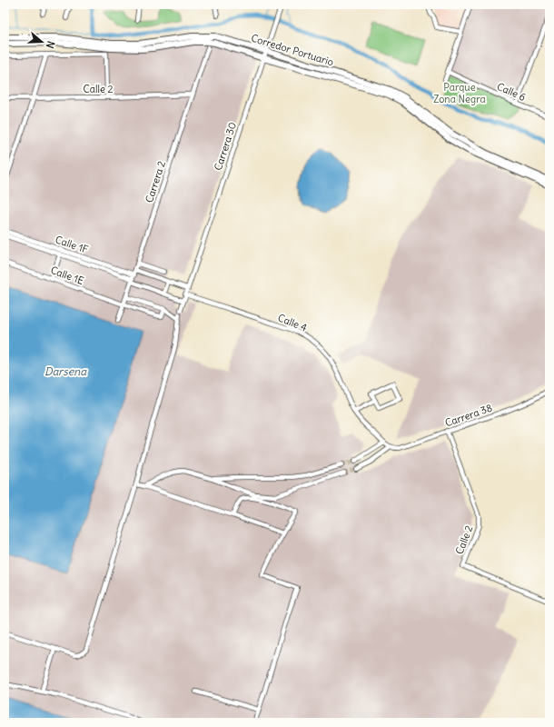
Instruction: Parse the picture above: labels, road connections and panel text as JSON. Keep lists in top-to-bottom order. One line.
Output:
{"streets":{"main road":["Corredor Portuario"],"street":["Calle 2","Calle 6","Carrera 30","Carrera 2","Calle 1F","Calle 1E","Calle 4","Carrera 38"]},"crossings":[["Corredor Portuario","Carrera 30"],["Calle 2","Carrera 2"],["Calle 2","Carrera 38"],["Carrera 30","Calle 1F"],["Carrera 30","Calle 4"],["Carrera 2","Calle 1F"],["Carrera 2","Calle 1E"],["Calle 4","Carrera 38"]],"water":["Darsena"],"parks":["Parque Zona Negra"],"north":"right"}
